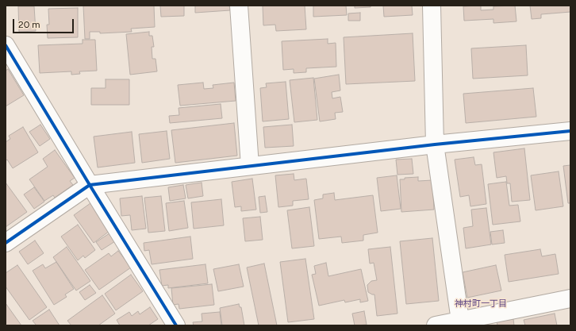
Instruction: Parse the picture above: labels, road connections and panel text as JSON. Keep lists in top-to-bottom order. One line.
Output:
{"districts":["神村町一丁目"],"scale_bar":"20 m"}
